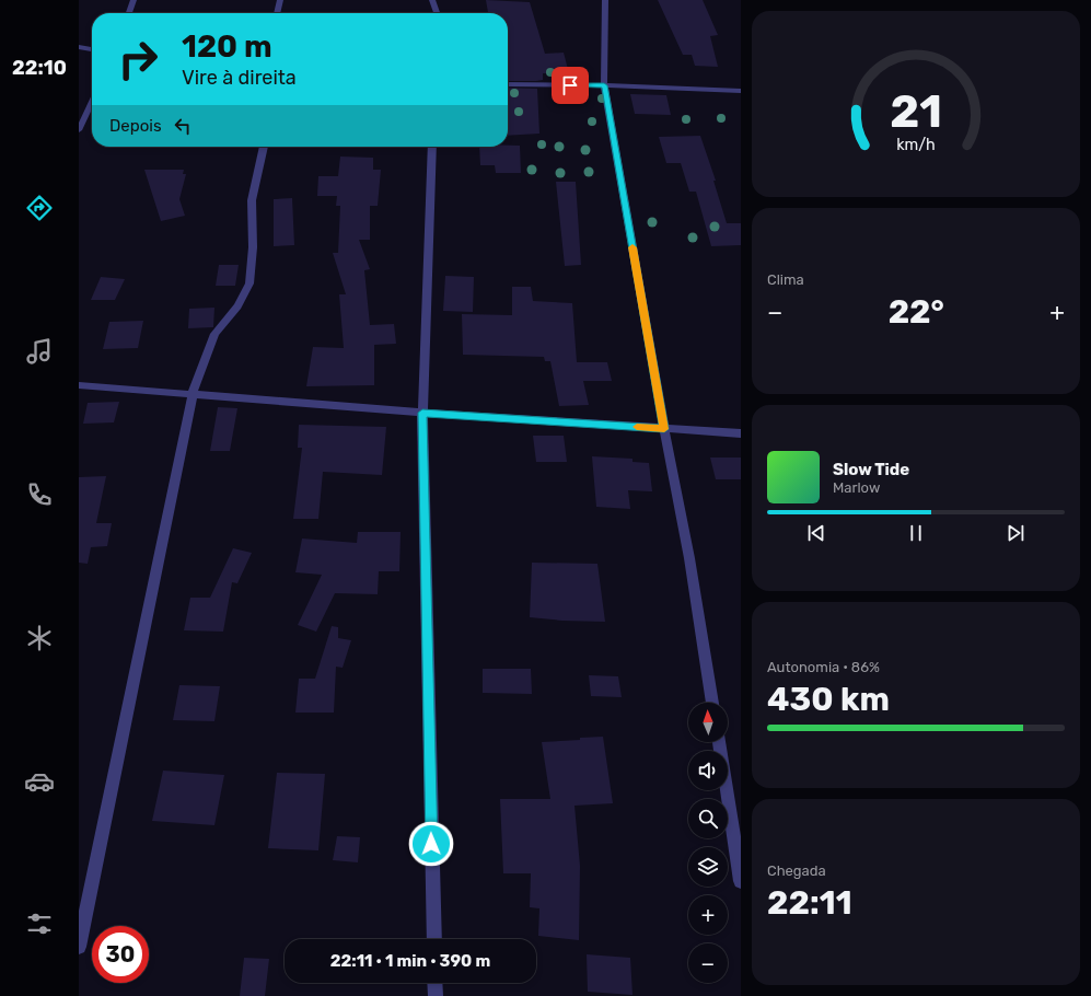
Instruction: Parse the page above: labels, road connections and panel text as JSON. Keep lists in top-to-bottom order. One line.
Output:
{"north":"top","page":{"tabs":"22:10","turn":["120 m","Vire à direita"],"then":"Depois","tile":["Clima",["Autonomia · 86%","430 km"],["Chegada","22:11"]],"heat":["−","22°","+"],"song":["Slow Tide","Marlow"],"map_buttons":["+","−"],"limit":"30","trip":"22:11 · 1 min · 390 m","gauge":["21","km/h"]}}
